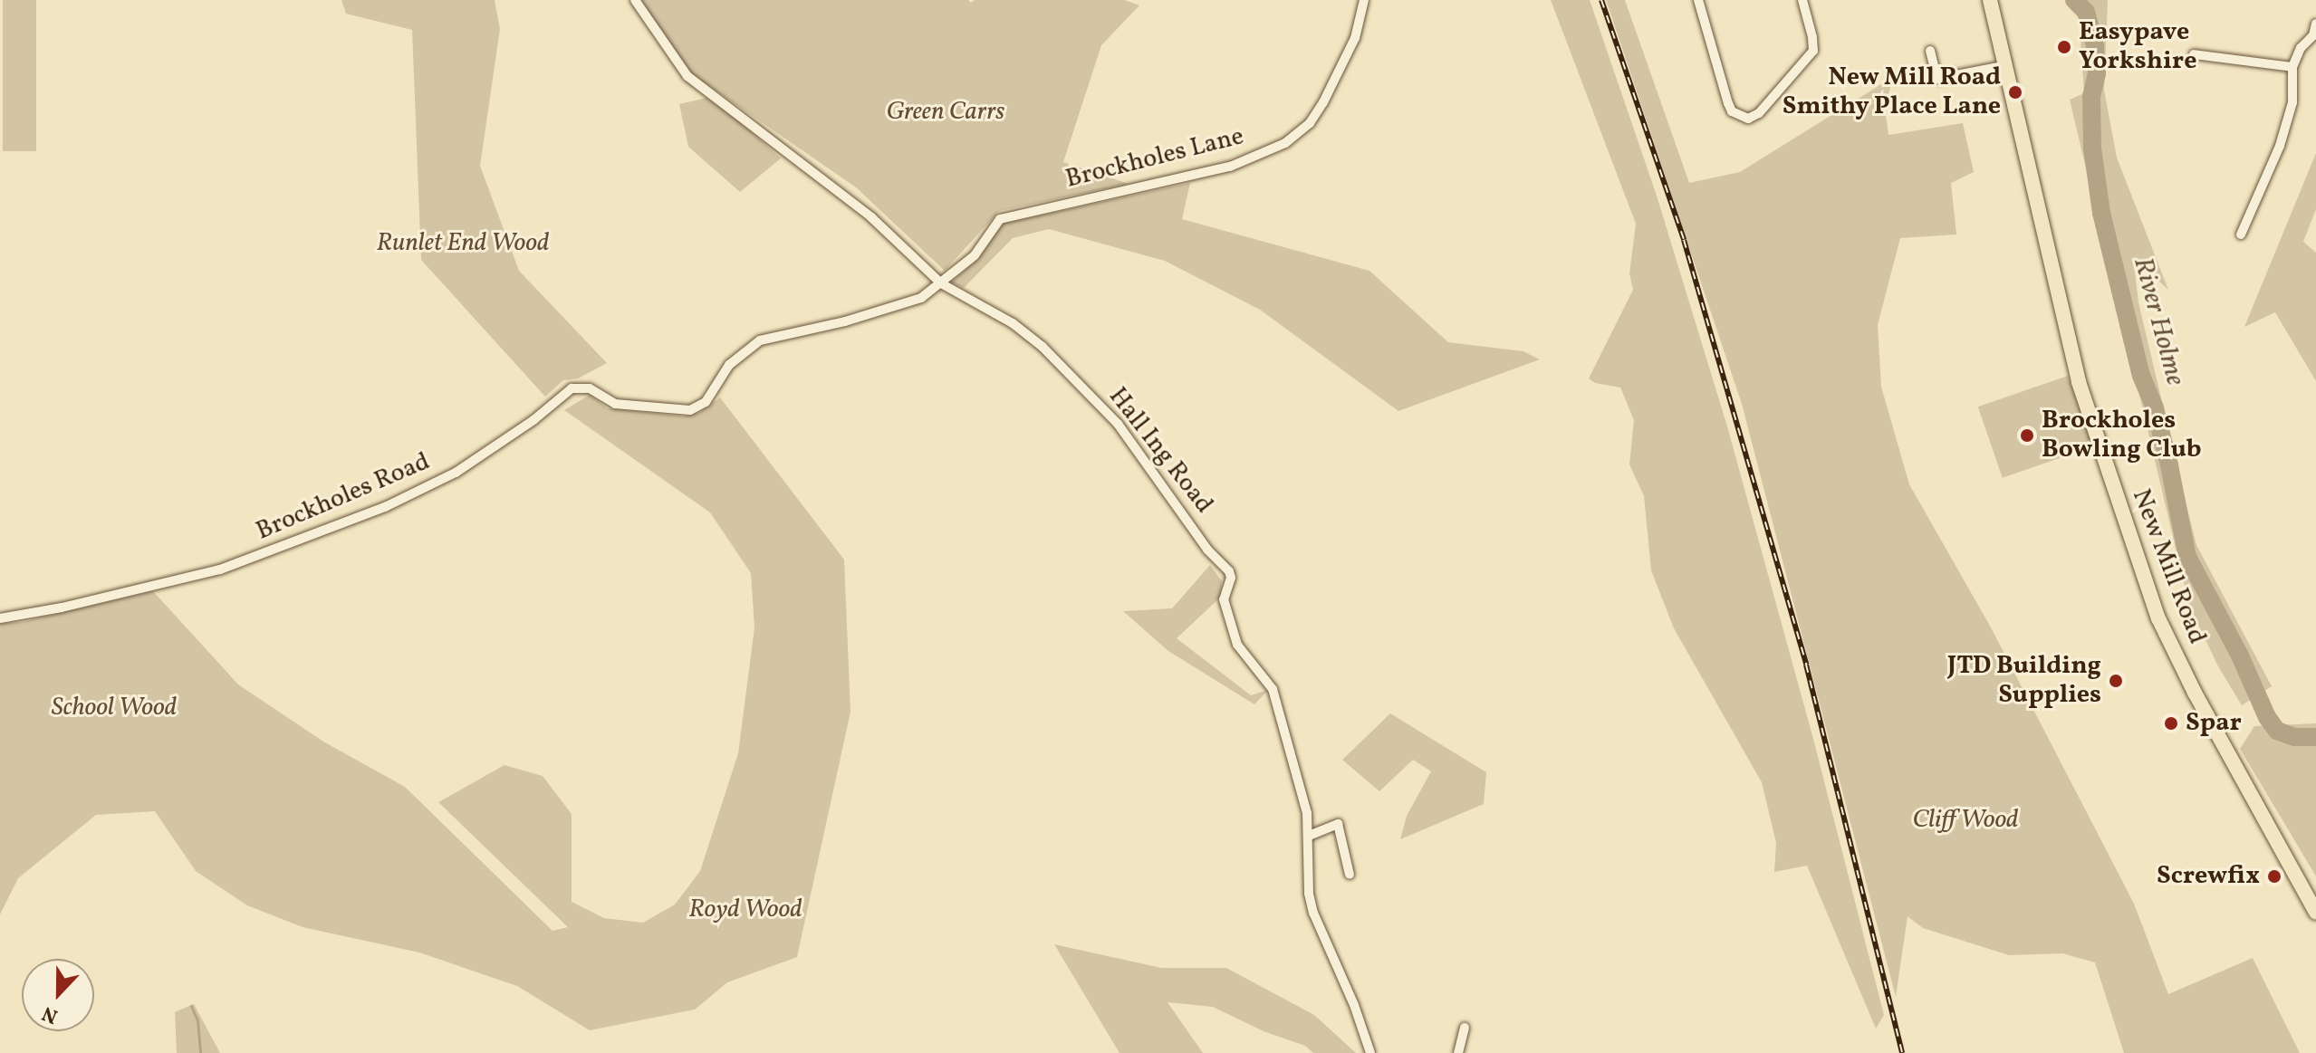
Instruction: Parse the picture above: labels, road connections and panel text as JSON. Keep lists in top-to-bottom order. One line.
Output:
{"streets":{"main road":["New Mill Road"],"street":["Brockholes Lane","Hall Ing Road","Brockholes Road"]},"crossings":[["Brockholes Lane","Hall Ing Road"],["Brockholes Lane","Brockholes Road"],["Hall Ing Road","Brockholes Road"]],"water":["River Holme"],"parks":["Green Carrs","Runlet End Wood","School Wood","Cliff Wood","Royd Wood"],"places":["Easypave Yorkshire","New Mill Road Smithy Place Lane","Brockholes Bowling Club","JTD Building Supplies","Spar","Screwfix"],"north":"bottom"}
